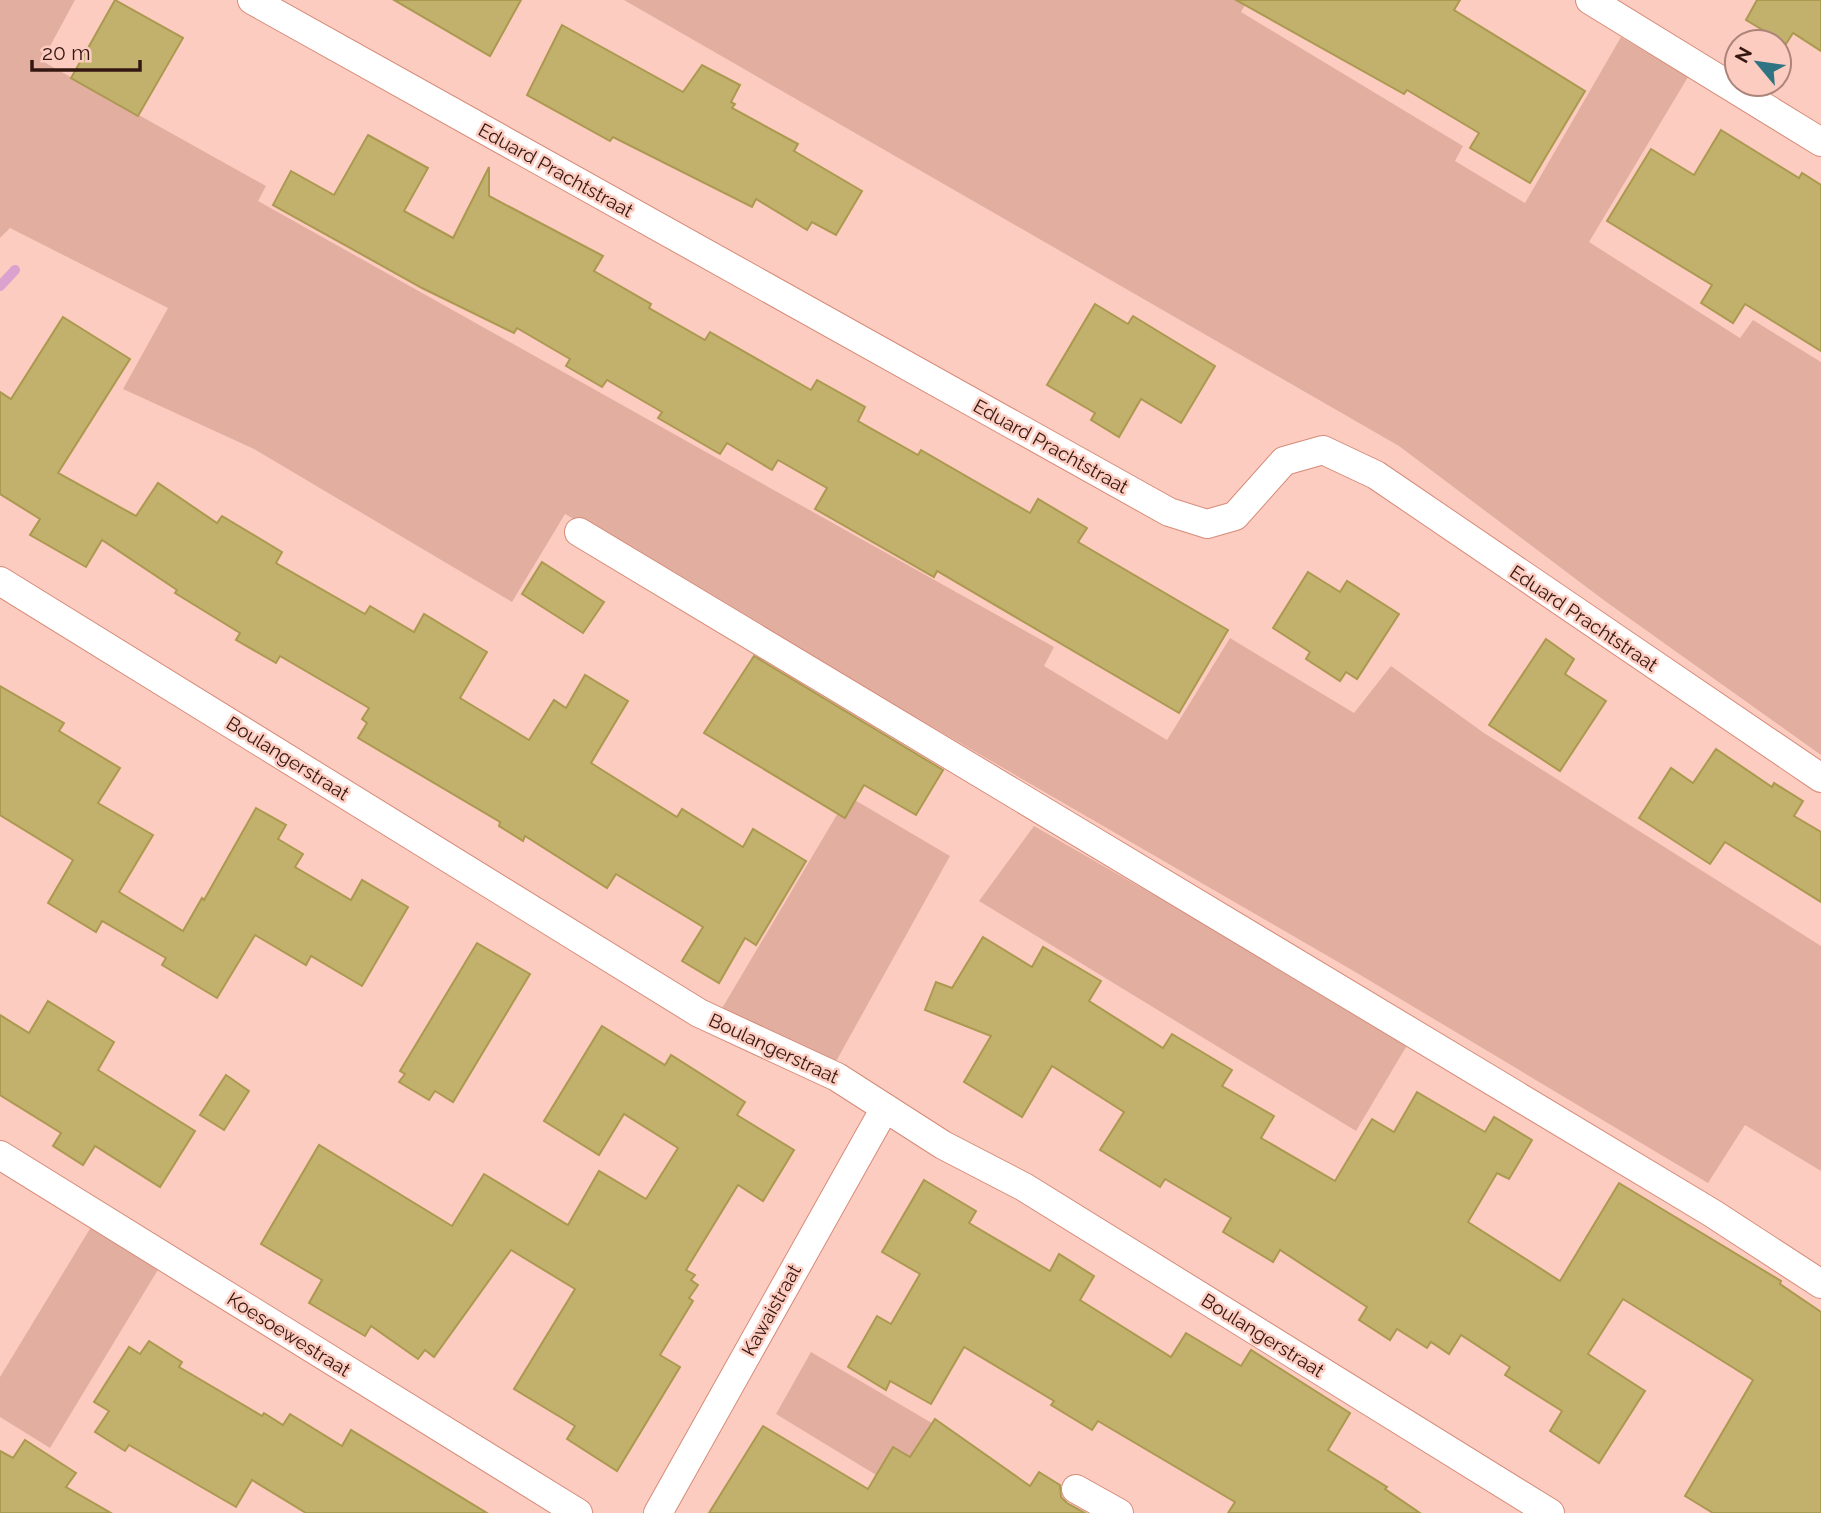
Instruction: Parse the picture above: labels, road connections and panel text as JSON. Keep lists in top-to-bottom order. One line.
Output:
{"streets":{"street":["Eduard Prachtstraat","Boulangerstraat","Kawaistraat","Koesoewestraat"]},"crossings":[["Boulangerstraat","Kawaistraat"]],"scale_bar":"20 m","north":"top left"}
